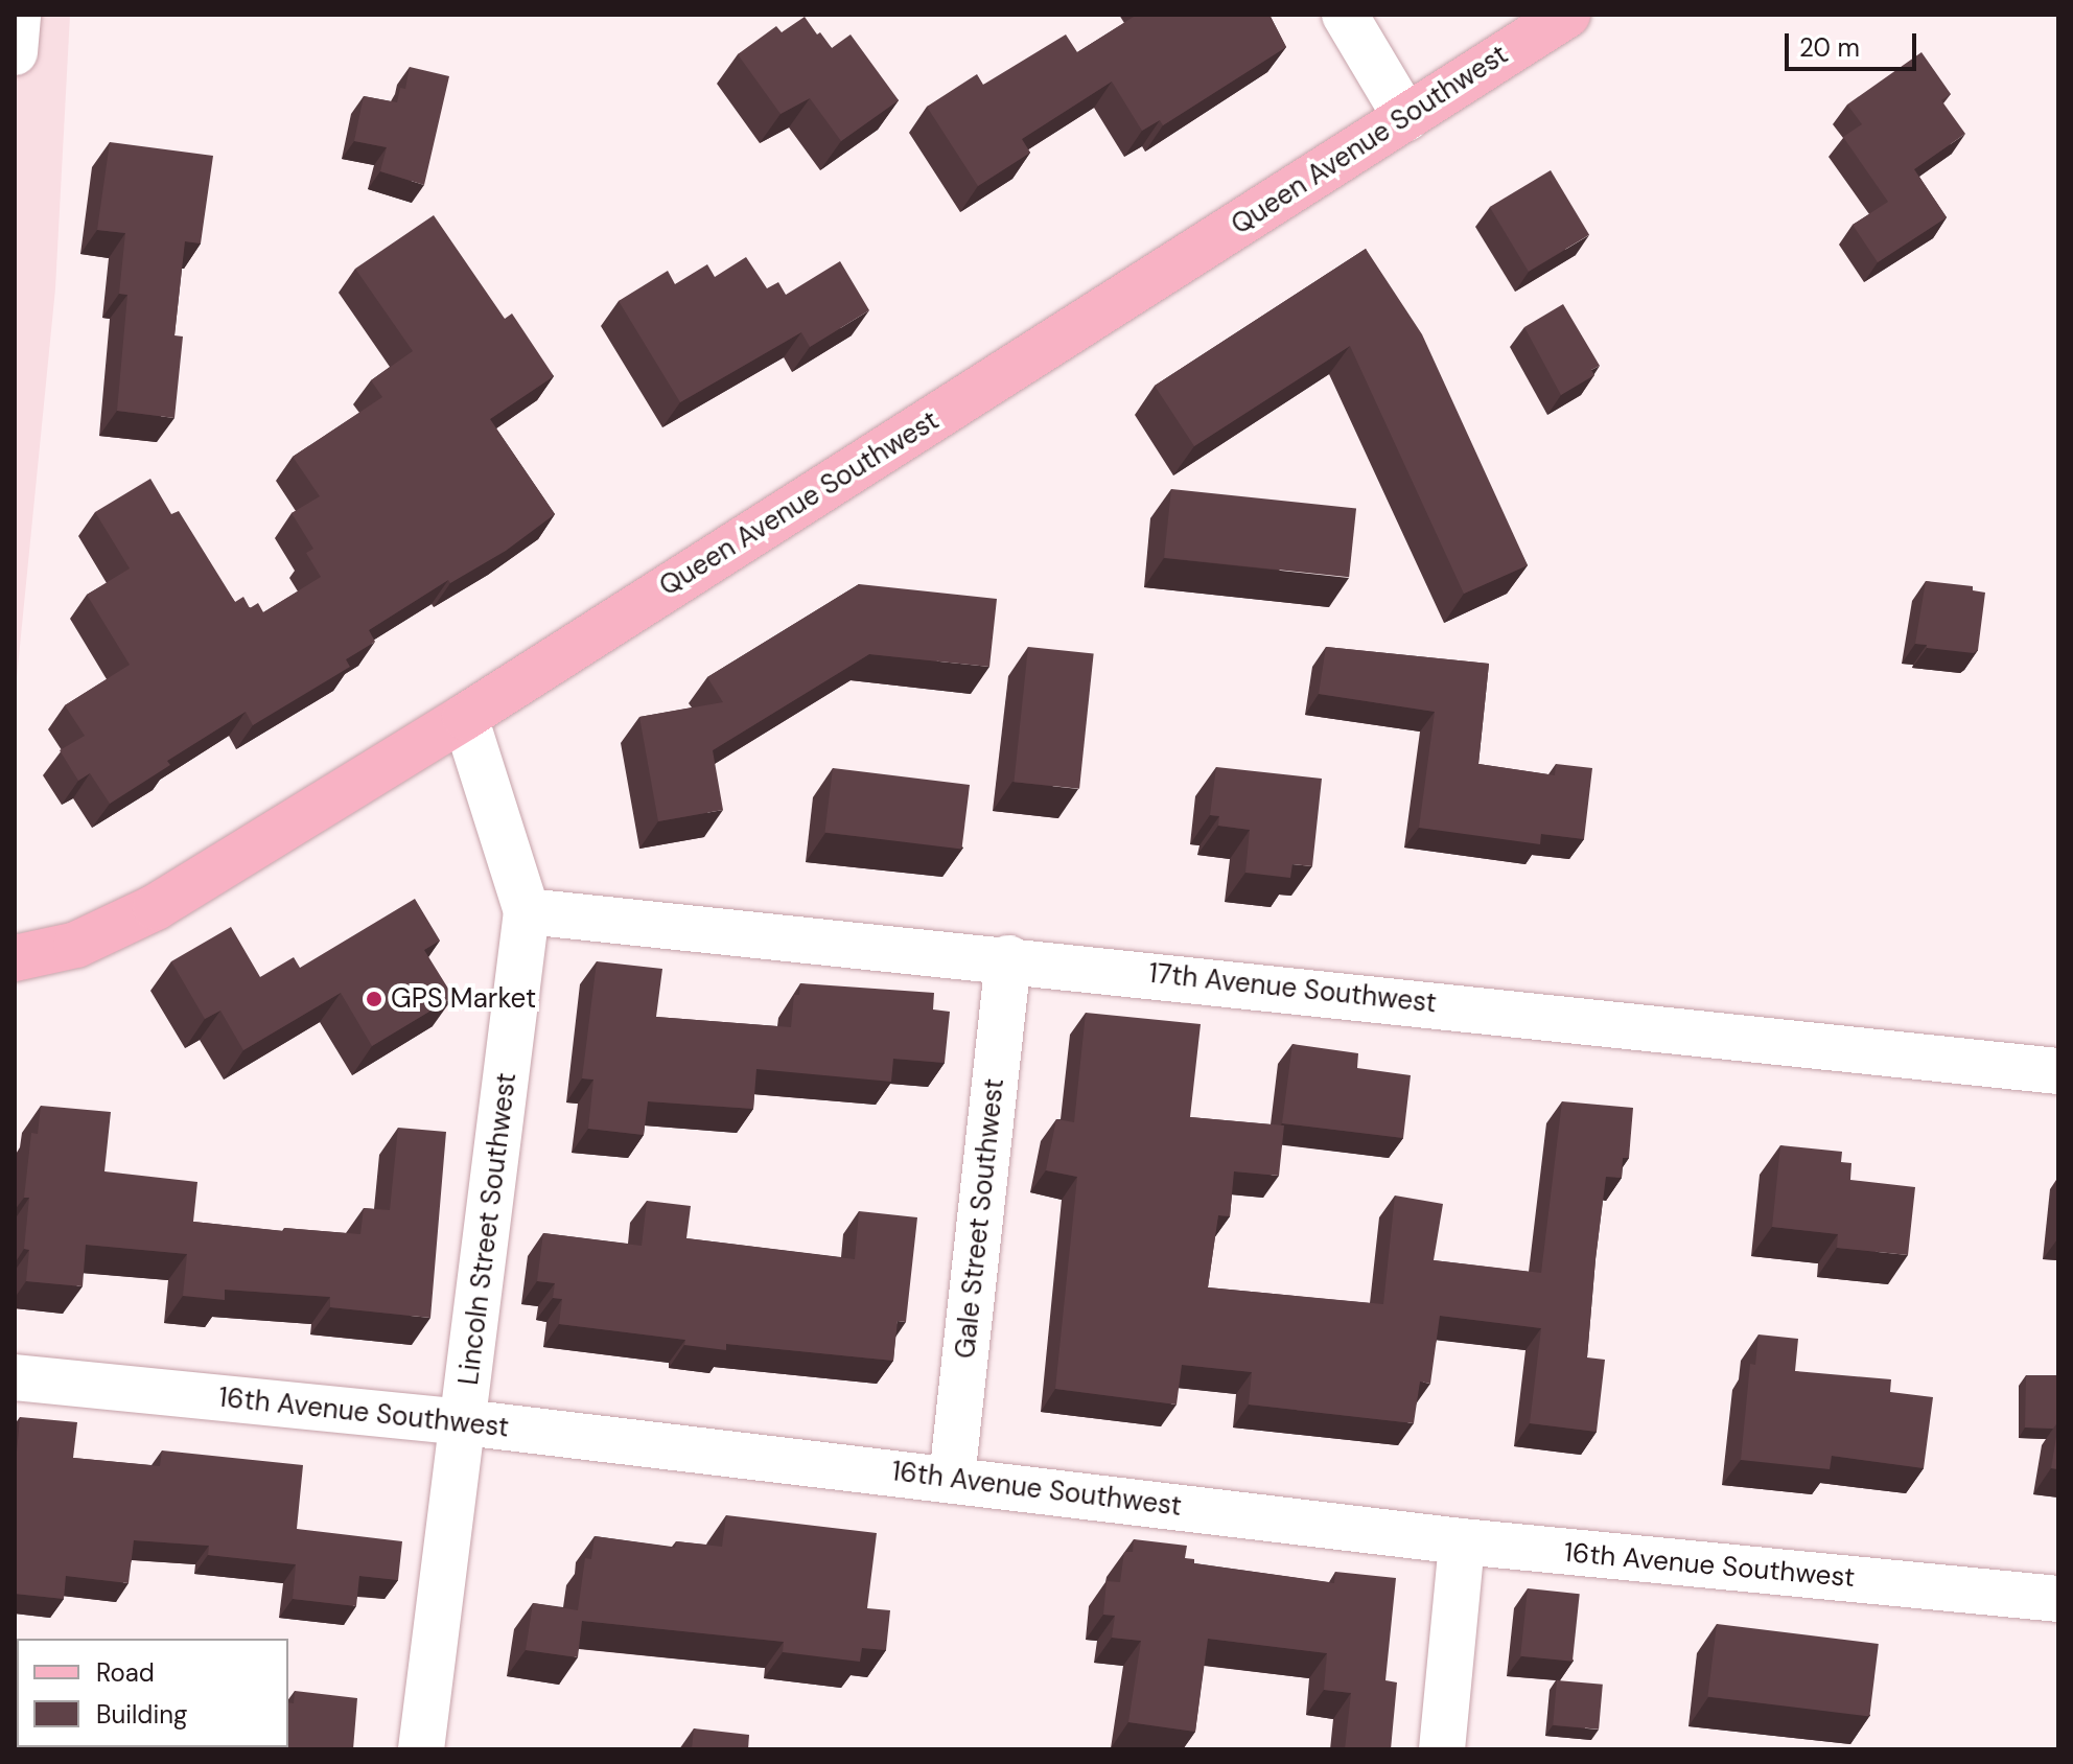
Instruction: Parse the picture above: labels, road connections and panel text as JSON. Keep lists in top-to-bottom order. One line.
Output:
{"streets":{"main road":["Queen Avenue Southwest"],"street":["17th Avenue Southwest","Gale Street Southwest","Lincoln Street Southwest","16th Avenue Southwest"]},"crossings":[["Queen Avenue Southwest","Lincoln Street Southwest"],["17th Avenue Southwest","Gale Street Southwest"],["17th Avenue Southwest","Lincoln Street Southwest"],["Gale Street Southwest","16th Avenue Southwest"],["Lincoln Street Southwest","16th Avenue Southwest"]],"places":["GPS Market"],"legend":["Road","Building"],"scale_bar":"20 m"}
